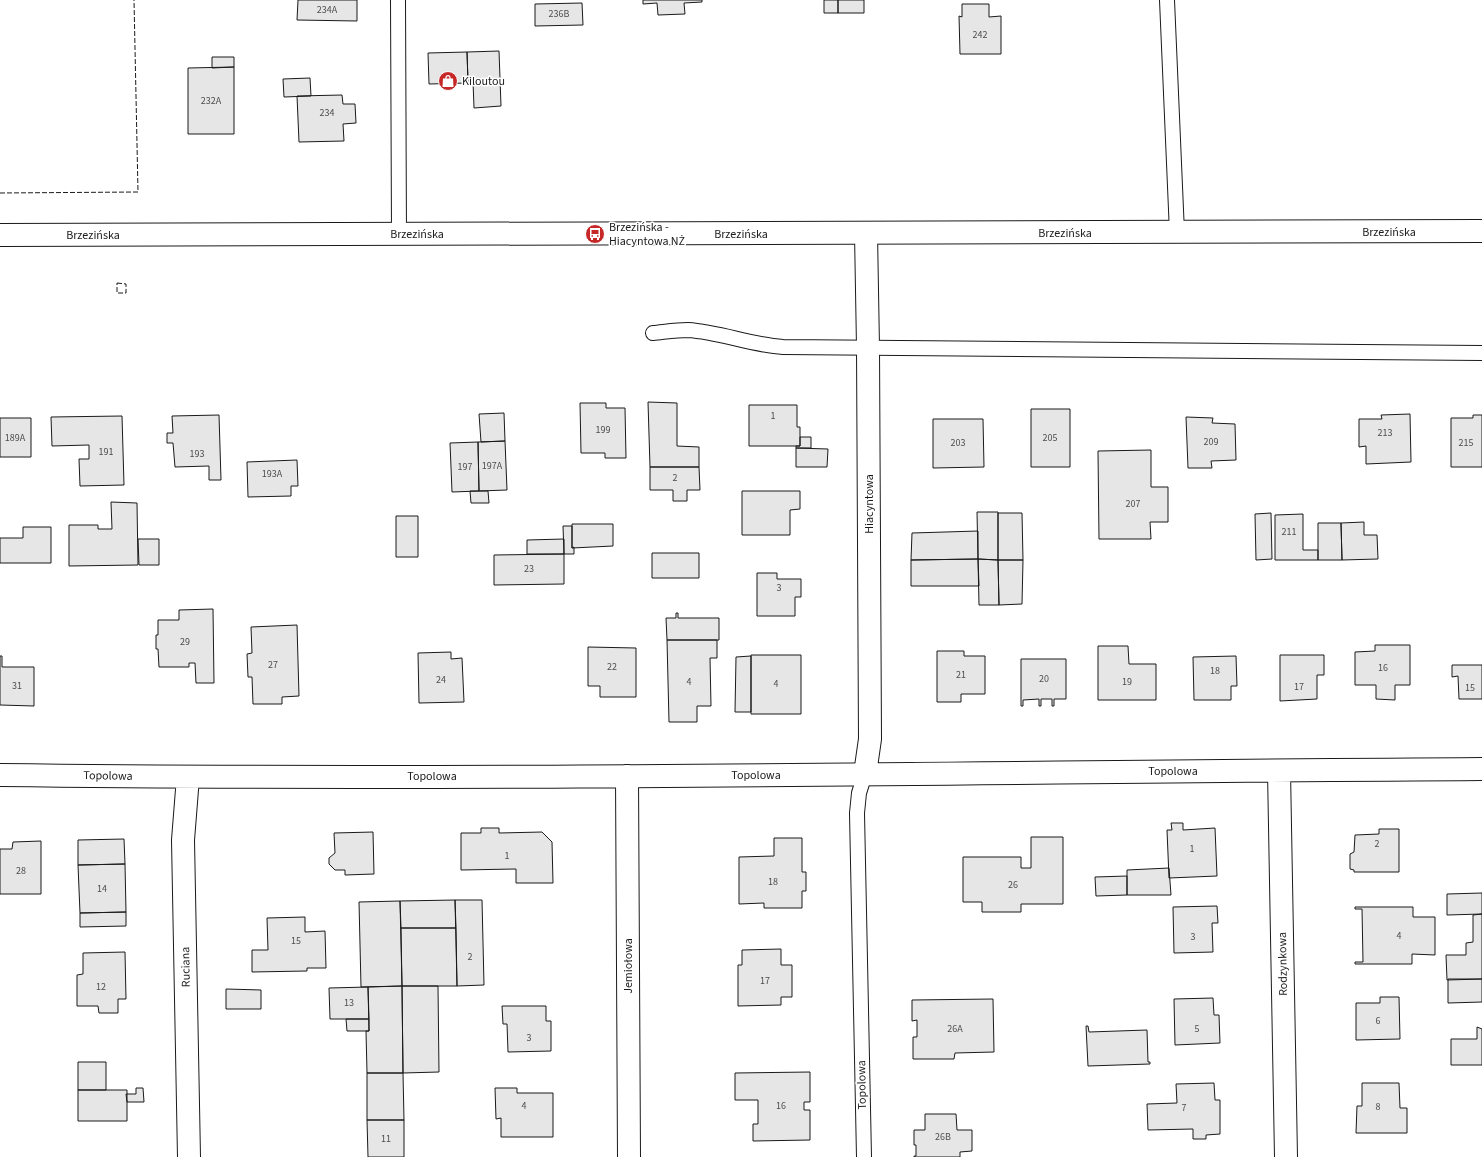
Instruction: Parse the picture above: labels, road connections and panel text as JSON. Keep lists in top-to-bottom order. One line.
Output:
{"streets":{"street":["Brzezińska","Hiacyntowa","Topolowa","Rodzynkowa","Jemiołowa","Ruciana"]},"crossings":[["Brzezińska","Hiacyntowa"],["Hiacyntowa","Topolowa"],["Topolowa","Rodzynkowa"],["Topolowa","Jemiołowa"],["Topolowa","Ruciana"]],"places":{"shop":["Kiloutou"],"bus stop":["Brzezińska - Hiacyntowa NŻ"]},"house_numbers":["234A","236B","242","232A","234","1","199","213","189A","205","209","203","215","191","193","197A","197","193A","2","207","211","23","3","29","27","22","16","18","21","20","24","4","19","4","31","17","15","2","1","1","28","18","26","14","4","3","15","2","17","12","13","6","26A","5","3","4","16","8","7","26B","11"]}
